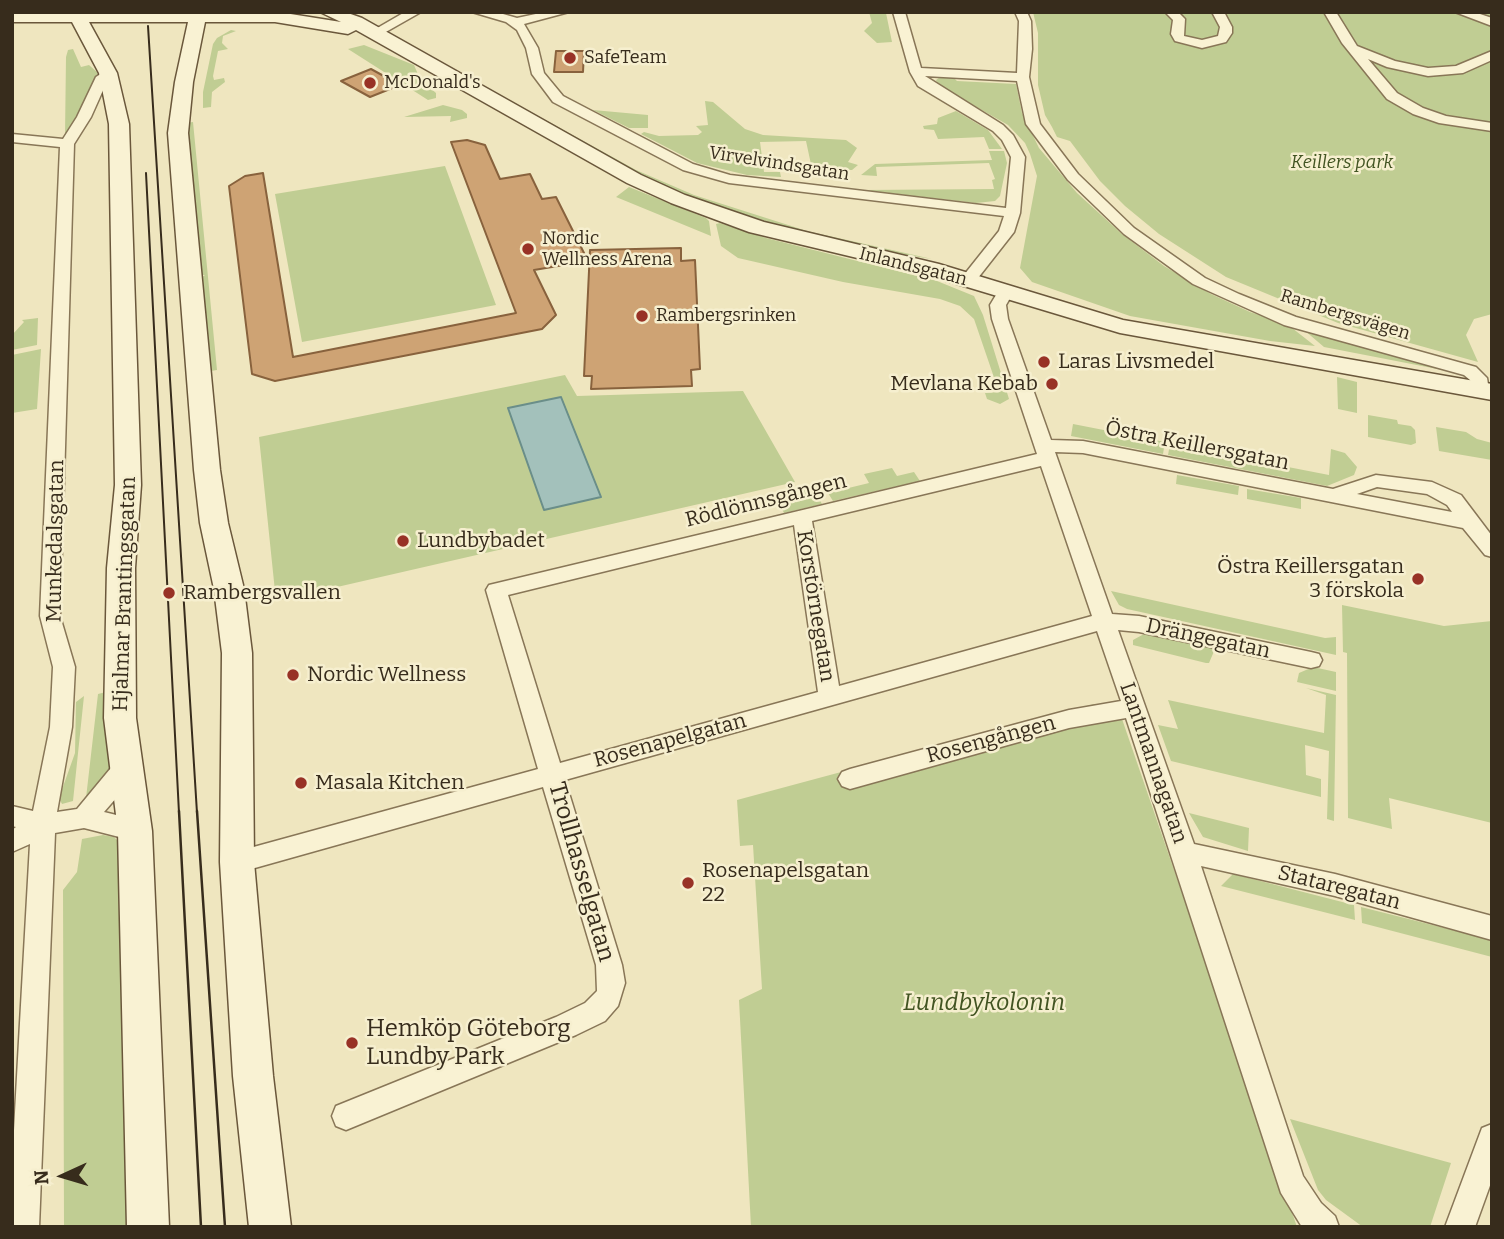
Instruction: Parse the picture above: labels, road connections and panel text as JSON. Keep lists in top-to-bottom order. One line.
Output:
{"streets":{"main road":["Inlandsgatan","Hjalmar Brantingsgatan"],"street":["Virvelvindsgatan","Rambergsvägen","Östra Keillersgatan","Rödlönnsgången","Munkedalsgatan","Korstörnegatan","Drängegatan","Rosengången","Rosenapelgatan","Lantmannagatan","Trollhasselgatan","Stataregatan"]},"crossings":[["Inlandsgatan","Rambergsvägen"],["Inlandsgatan","Hjalmar Brantingsgatan"],["Inlandsgatan","Lantmannagatan"],["Östra Keillersgatan","Rödlönnsgången"],["Östra Keillersgatan","Lantmannagatan"],["Rödlönnsgången","Korstörnegatan"],["Rödlönnsgången","Lantmannagatan"],["Rödlönnsgången","Trollhasselgatan"],["Munkedalsgatan","Hjalmar Brantingsgatan"],["Korstörnegatan","Rosenapelgatan"],["Drängegatan","Rosenapelgatan"],["Drängegatan","Lantmannagatan"],["Rosengången","Lantmannagatan"],["Rosenapelgatan","Lantmannagatan"],["Rosenapelgatan","Trollhasselgatan"],["Lantmannagatan","Stataregatan"]],"parks":["Keillers park","Lundbykolonin"],"places":["SafeTeam","McDonald's","Nordic Wellness Arena","Rambergsrinken","Laras Livsmedel","Mevlana Kebab","Lundbybadet","Östra Keillersgatan 3 förskola","Rambergsvallen","Nordic Wellness","Masala Kitchen","Rosenapelsgatan 22","Hemköp Göteborg Lundby Park"],"north":"left"}
